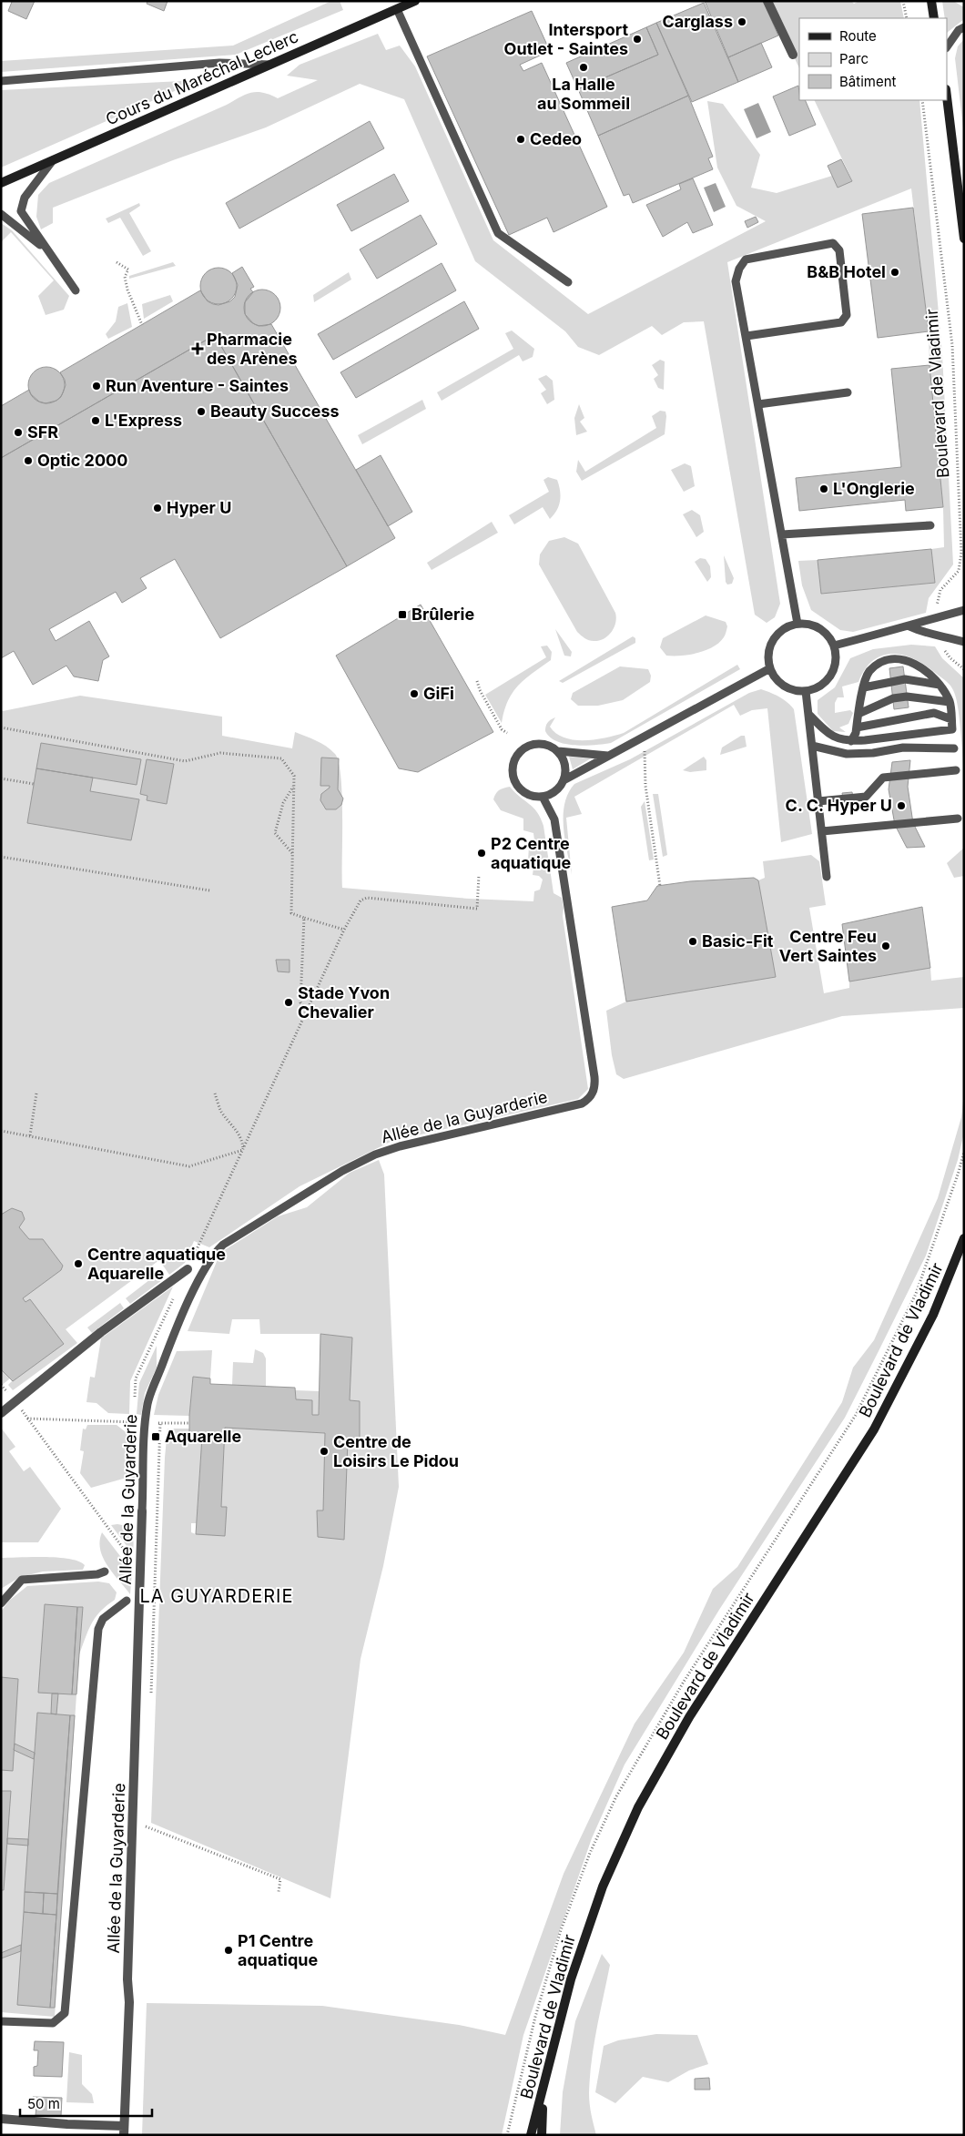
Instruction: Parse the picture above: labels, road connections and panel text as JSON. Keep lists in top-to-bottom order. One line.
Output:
{"streets":{"main road":["Cours du Maréchal Leclerc","Boulevard de Vladimir"],"street":["Allée de la Guyarderie"]},"districts":["LA GUYARDERIE"],"places":{"other":["Carglass","Intersport Outlet - Saintes","La Halle au Sommeil","Cedeo","B&B Hotel","Run Aventure - Saintes","Beauty Success","L'Express","SFR","Optic 2000","L'Onglerie","Hyper U","GiFi","C. C. Hyper U","P2 Centre aquatique","Basic-Fit","Centre Feu Vert Saintes","Stade Yvon Chevalier","Centre aquatique Aquarelle","Centre de Loisirs Le Pidou","P1 Centre aquatique"],"health":["Pharmacie des Arènes"],"transit":["Brûlerie","Aquarelle"]},"legend":["Route","Parc","Bâtiment"],"scale_bar":"50 m"}
